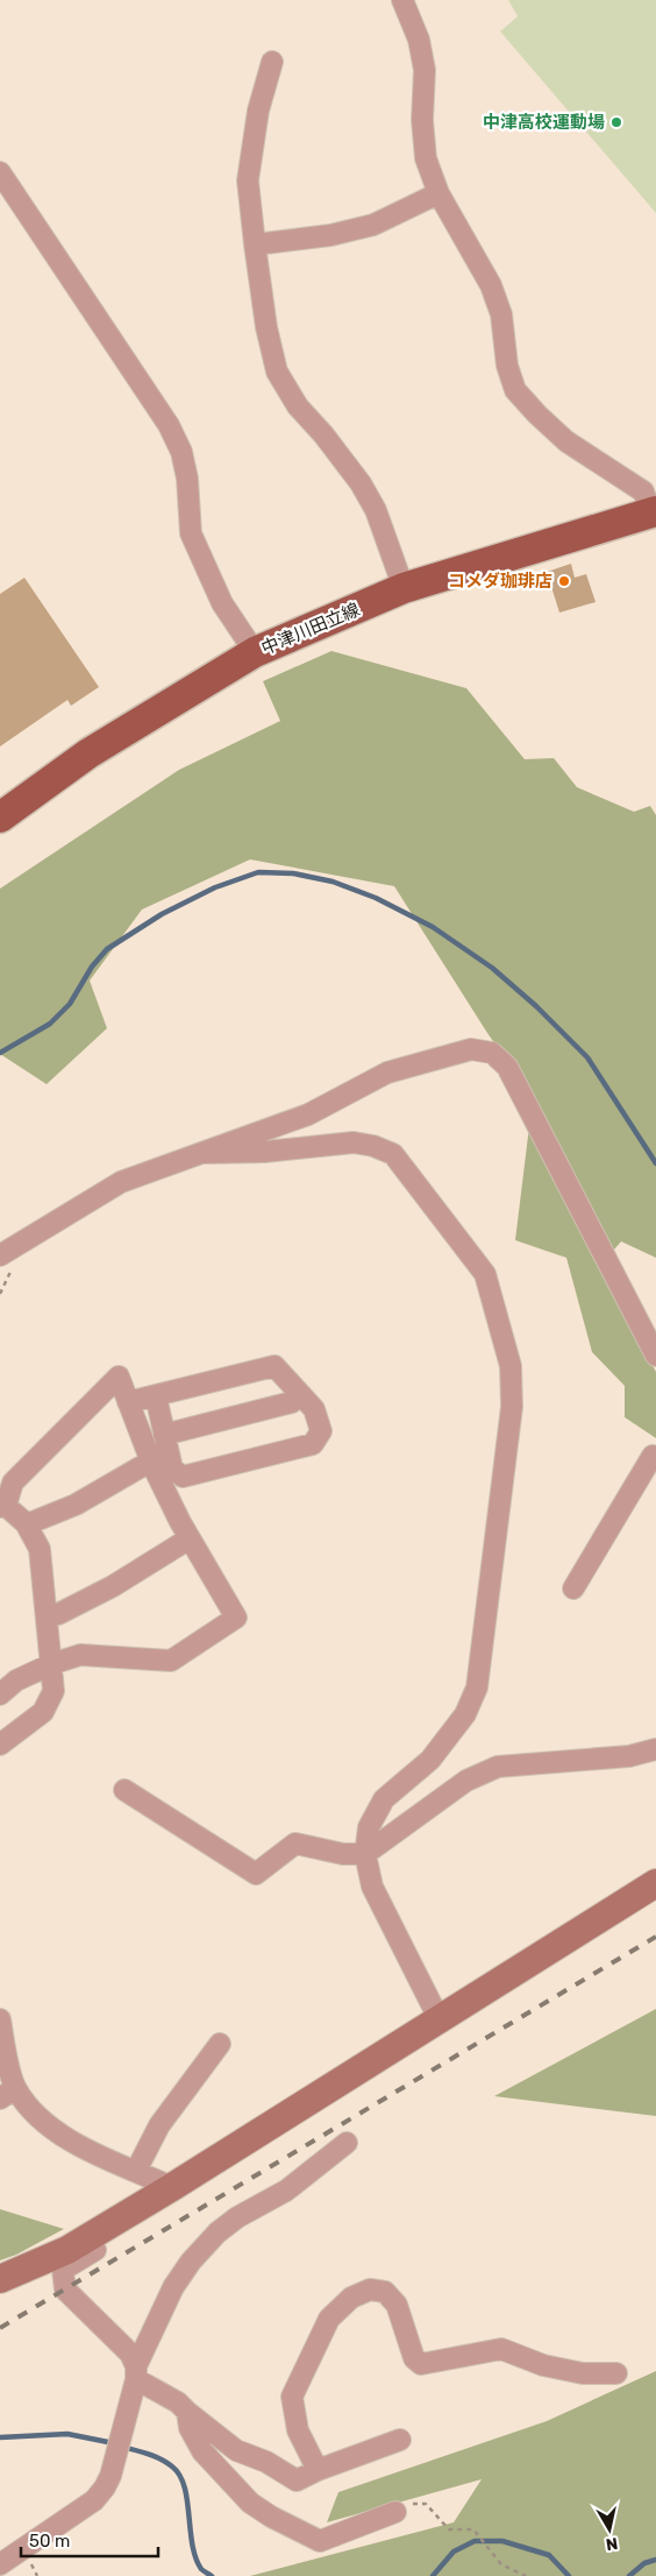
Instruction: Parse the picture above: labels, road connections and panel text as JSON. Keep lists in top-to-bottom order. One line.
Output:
{"streets":{"main road":["中津川田立線"]},"places":["中津高校運動場","コメダ珈琲店"],"scale_bar":"50 m","north":"bottom"}
